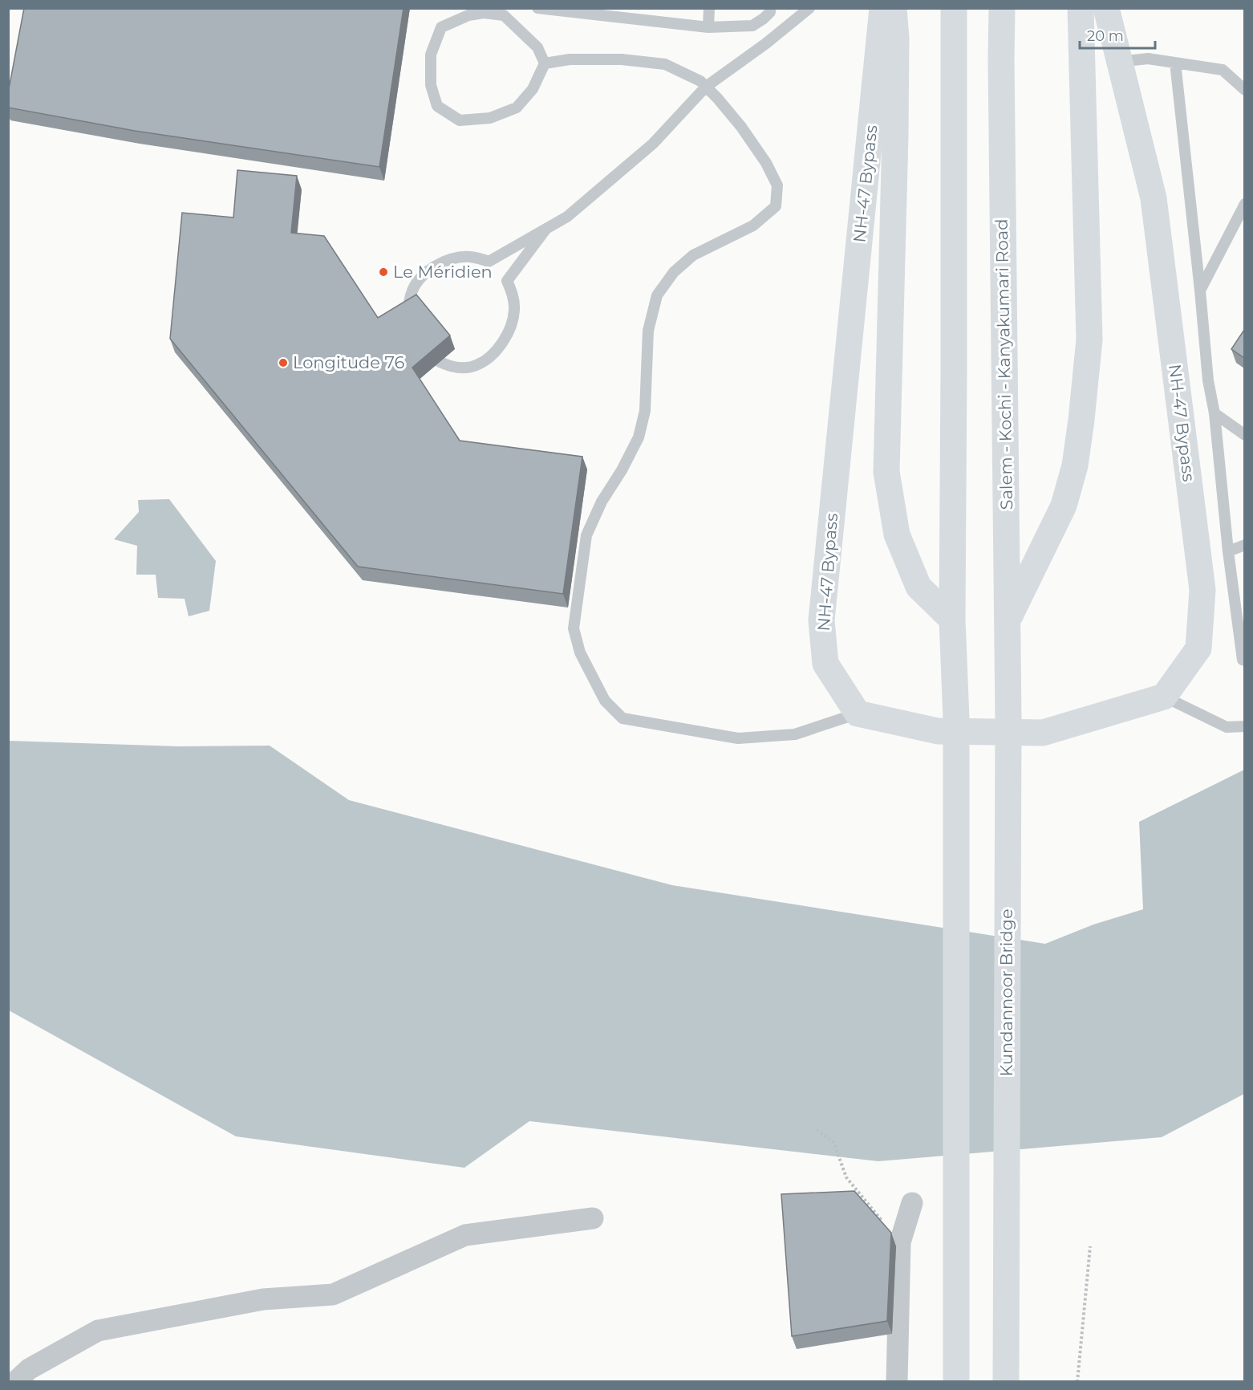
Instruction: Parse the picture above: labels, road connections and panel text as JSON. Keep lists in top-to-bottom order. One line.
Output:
{"streets":{"main road":["NH-47 Bypass","Salem - Kochi - Kanyakumari Road","Kundannoor Bridge"]},"crossings":[["Salem - Kochi - Kanyakumari Road","Kundannoor Bridge"]],"places":["Le Méridien","Longitude 76"],"scale_bar":"20 m"}
